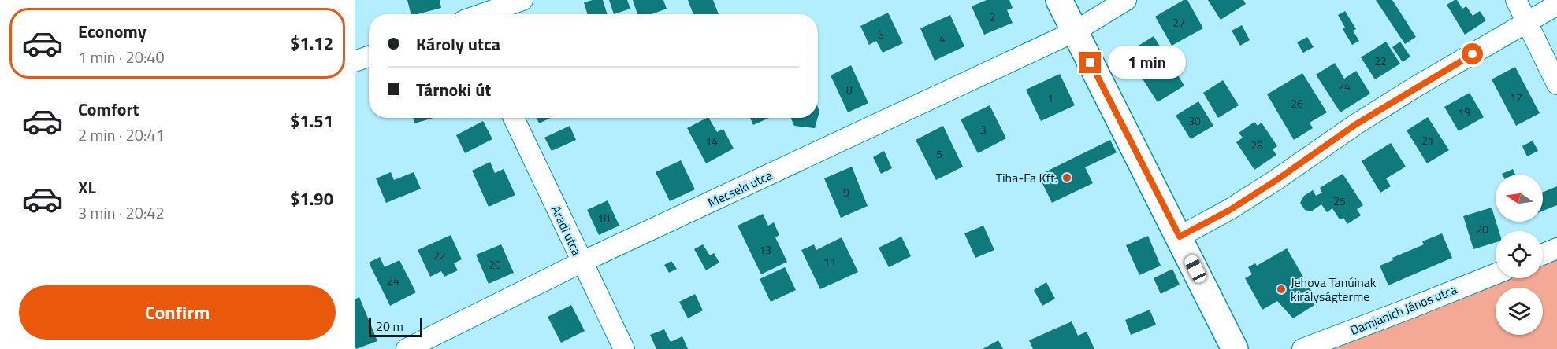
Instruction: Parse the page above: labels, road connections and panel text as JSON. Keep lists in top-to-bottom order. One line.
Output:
{"streets":{"street":["Mecseki utca","Aradi utca","Damjanich János utca"]},"crossings":[["Mecseki utca","Aradi utca"]],"places":["Tiha-Fa Kft.","Jehova Tanúinak királyságterme"],"house_numbers":["2","27","6","4","22","24","8","17","1","26","19","30","3","21","14","28","5","9","25","18","20","13","22","11","20","24"],"scale_bar":"20 m","north":"left","page":{"list":[{"name":"Economy","note":"1 min · 20:40","value":"$1.12"},{"name":"Comfort","note":"2 min · 20:41","value":"$1.51"},{"name":"XL","note":"3 min · 20:42","value":"$1.90"}],"banner":["Károly utca","Tárnoki út"],"bubble":"1 min","buttons":"Confirm","scale":"20 m"}}
